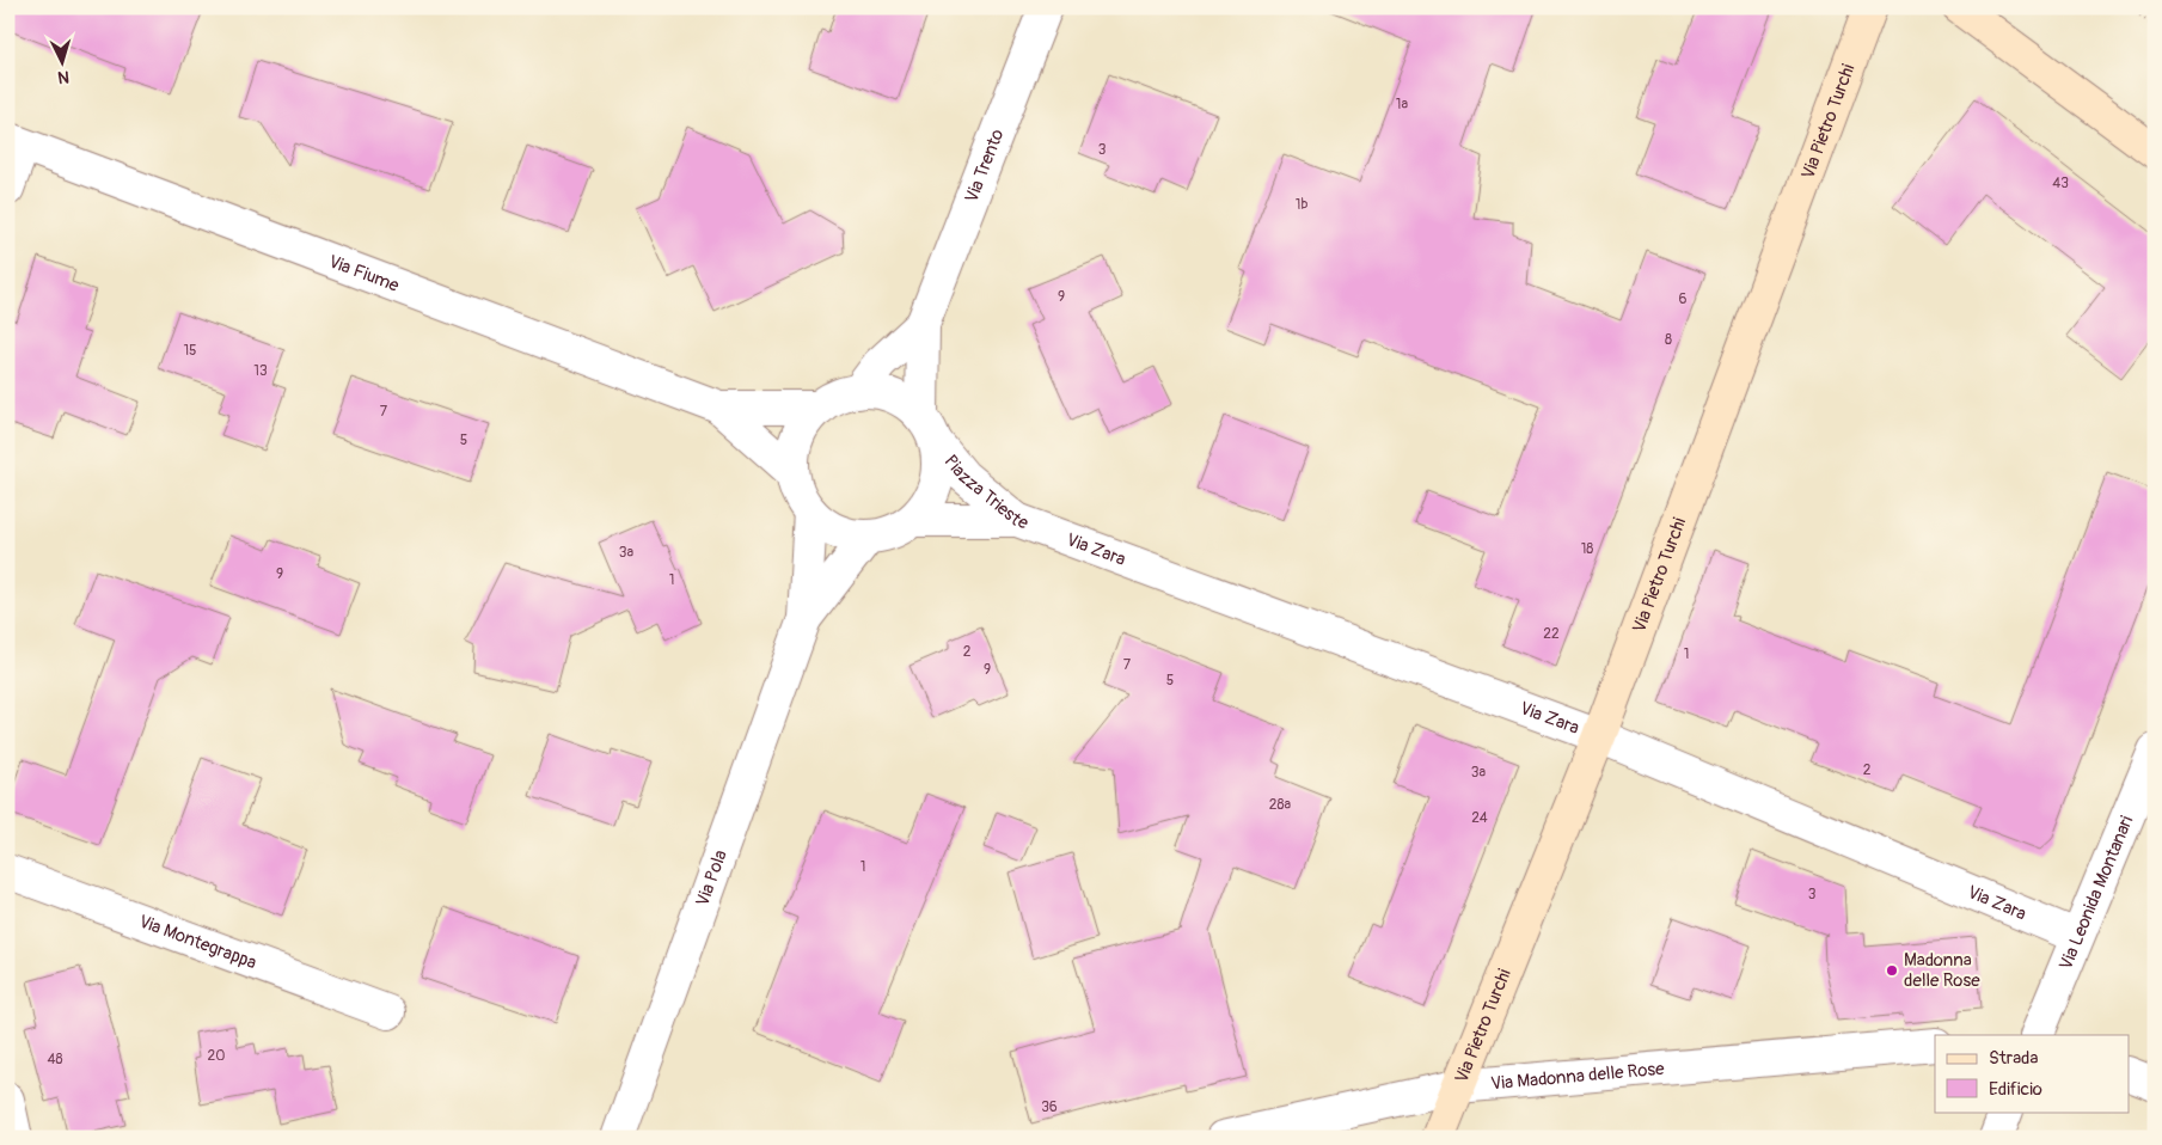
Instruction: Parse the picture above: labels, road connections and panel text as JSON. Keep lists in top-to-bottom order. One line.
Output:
{"streets":{"street":["Via Pietro Turchi","Via Trento","Via Fiume","Piazza Trieste","Via Zara","Via Pola","Via Leonida Montanari","Via Montegrappa","Via Madonna delle Rose"]},"crossings":[["Via Pietro Turchi","Via Zara"],["Via Pietro Turchi","Via Madonna delle Rose"],["Via Trento","Piazza Trieste"],["Via Fiume","Piazza Trieste"],["Piazza Trieste","Via Zara"],["Via Zara","Via Leonida Montanari"]],"places":["Madonna delle Rose"],"house_numbers":["1a","3","43","1b","9","6","8","15","13","7","5","18","3a","9","1","22","2","1","7","9","5","2","3a","28a","24","1","3","20","48","36"],"legend":["Strada","Edificio"],"north":"bottom"}
